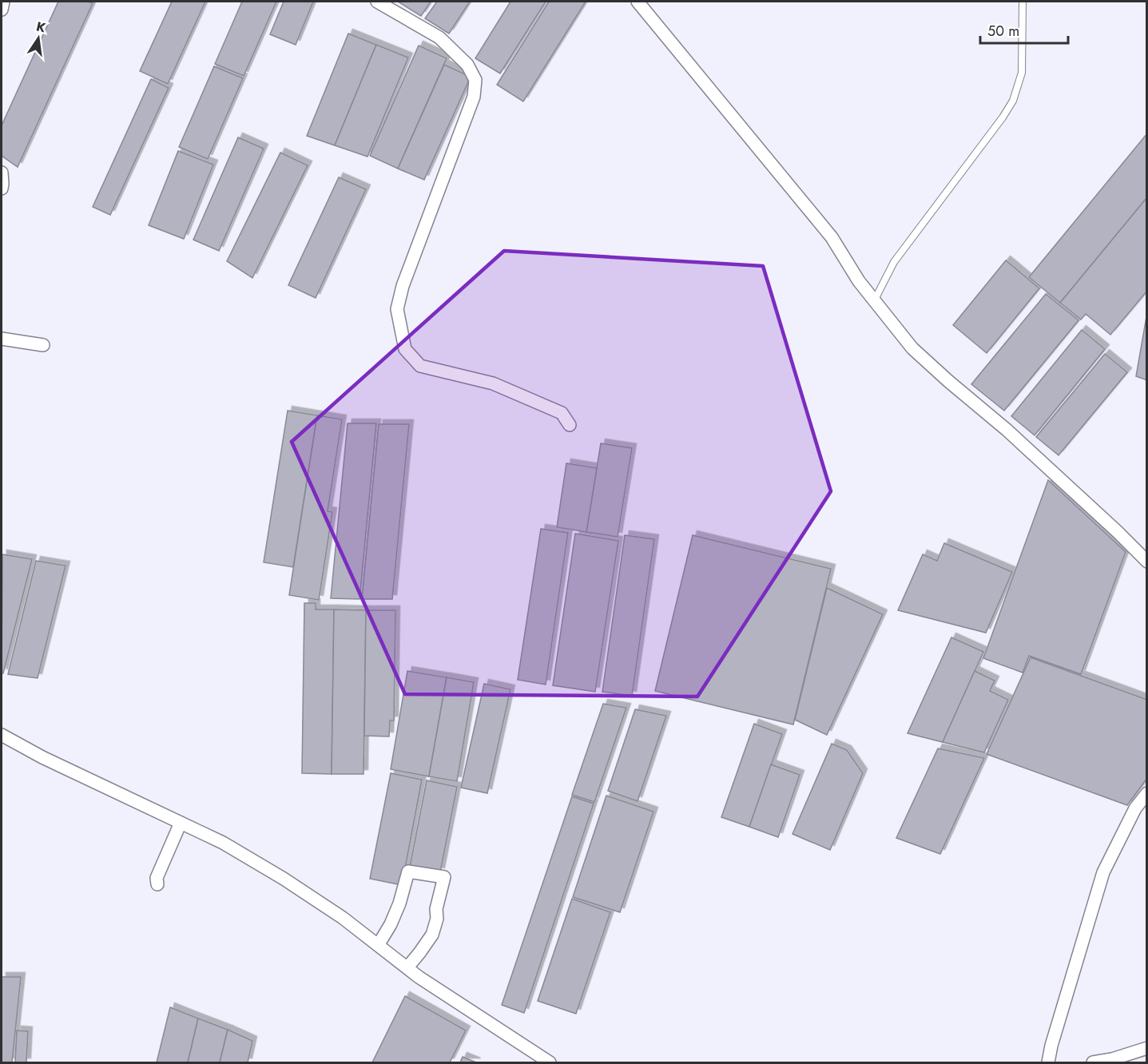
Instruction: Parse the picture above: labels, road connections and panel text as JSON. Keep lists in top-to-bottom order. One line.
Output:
{"scale_bar":"50 m","north":"top"}
